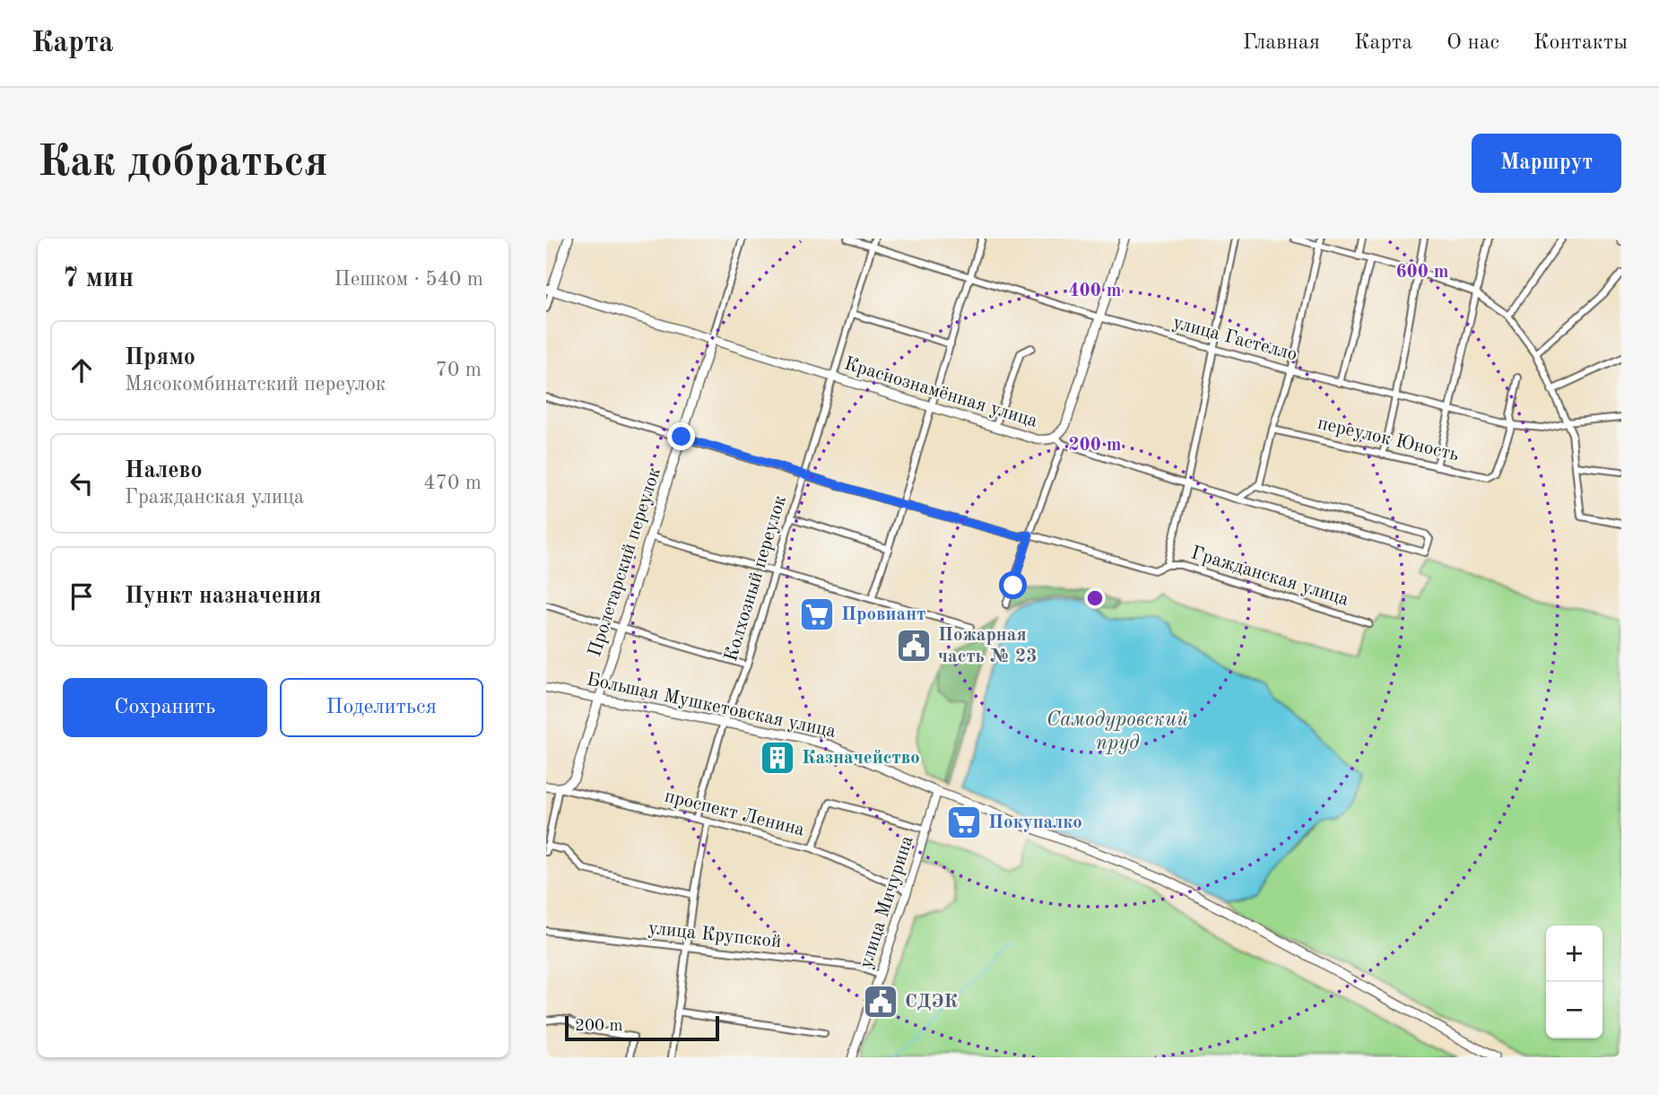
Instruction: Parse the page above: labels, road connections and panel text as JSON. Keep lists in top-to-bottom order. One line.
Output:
{"streets":{"main road":["Краснознамённая улица","Пролетарский переулок","Большая Мушкетовская улица","проспект Ленина"],"street":["улица Гастелло","переулок Юность","Гражданская улица","Колхозный переулок","улица Мичурина","улица Крупской"]},"crossings":[["улица Гастелло","переулок Юность"],["улица Гастелло","Колхозный переулок"],["Краснознамённая улица","Пролетарский переулок"],["Краснознамённая улица","Колхозный переулок"],["Пролетарский переулок","Гражданская улица"],["Пролетарский переулок","Большая Мушкетовская улица"],["Пролетарский переулок","проспект Ленина"],["Гражданская улица","Колхозный переулок"],["Колхозный переулок","Большая Мушкетовская улица"],["Колхозный переулок","проспект Ленина"],["Большая Мушкетовская улица","улица Мичурина"],["проспект Ленина","улица Мичурина"],["улица Мичурина","улица Крупской"]],"water":["Самодуровский пруд"],"places":{"supermarket":["Провиант","Покупалко"],"public building":["Пожарная часть № 23","СДЭК"],"building":["Казначейство"]},"scale_bar":"200 m","page":{"header":"Карта","nav":["Главная","Карта","О нас","Контакты"],"buttons":["Маршрут",["Сохранить","Поделиться"]],"title":"Как добраться","heading":["7 мин","Пешком · 540 m"],"list":[["Прямо","Мясокомбинатский переулок","70 m"],["Налево","Гражданская улица","470 m"],"Пункт назначения"],"map_buttons":["+","−"],"scale":"200 m"},"rings":["600 m","400 m","200 m"]}
